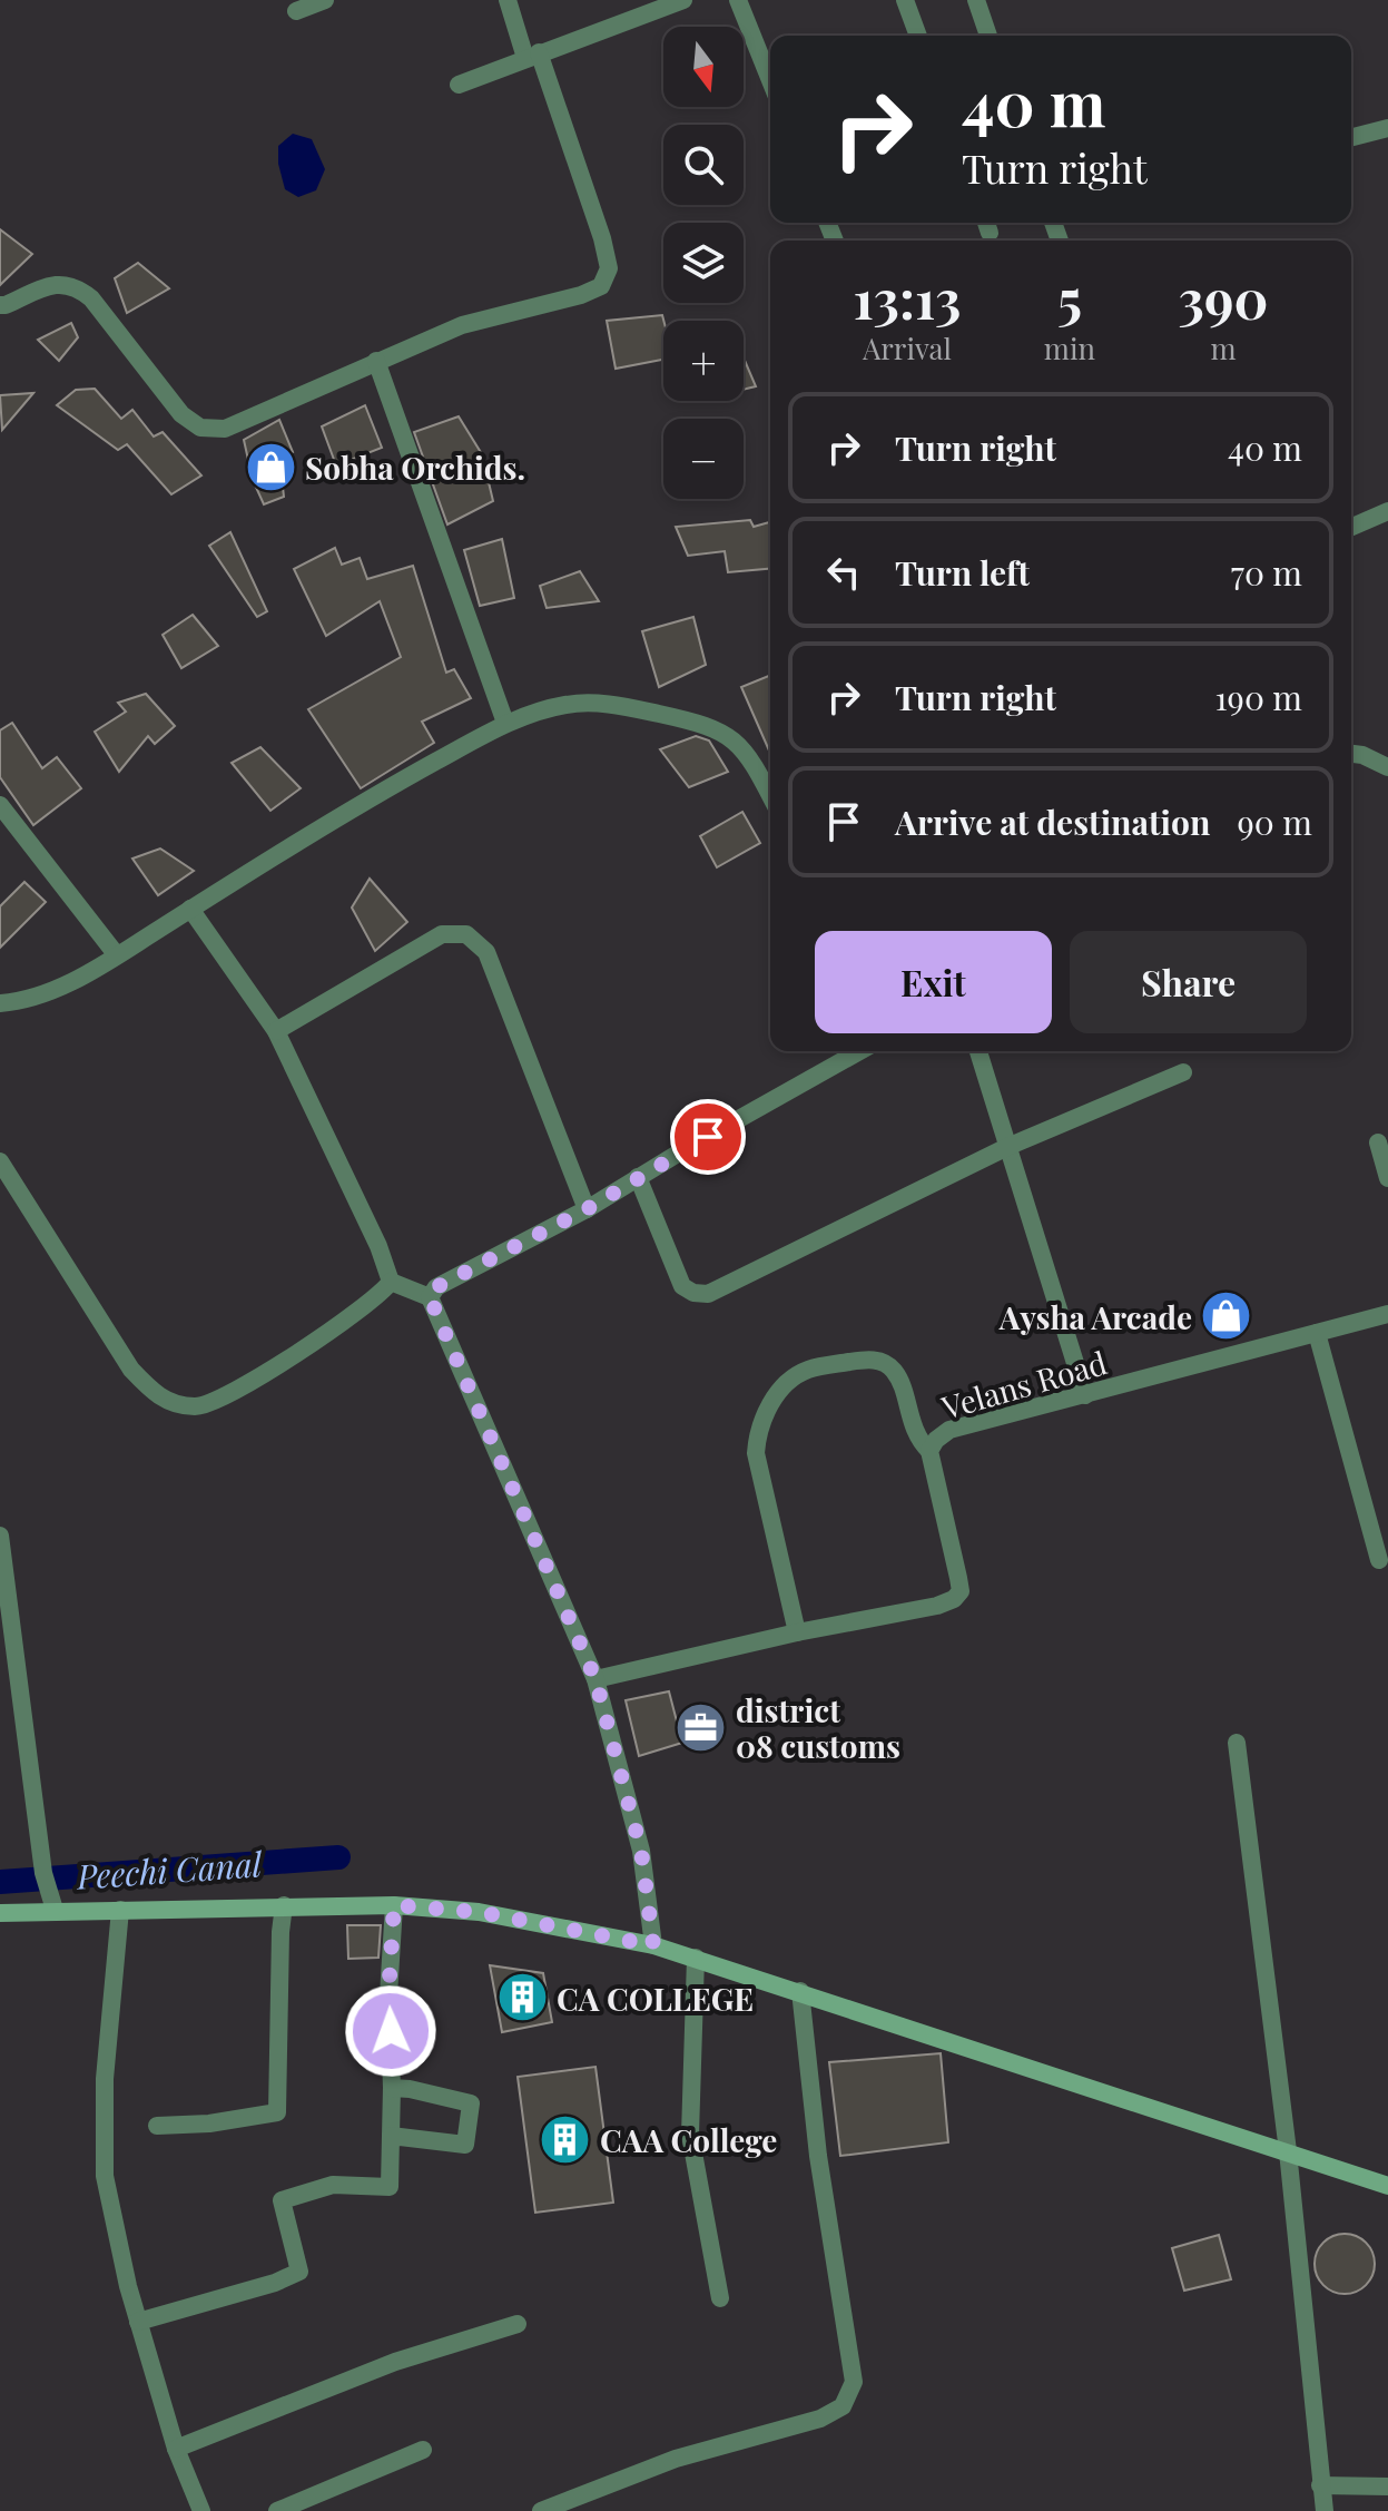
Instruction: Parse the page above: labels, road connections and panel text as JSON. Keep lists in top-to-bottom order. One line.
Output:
{"streets":{"street":["Velans Road"]},"water":["Peechi Canal"],"places":{"shop":["Sobha Orchids.","Aysha Arcade"],"office":["district 08 customs"],"building":["CA COLLEGE","CAA College"]},"north":"bottom","page":{"map_buttons":["+","−"],"turn":["40 m","Turn right"],"eta":["13:13","Arrival","5","min","390","m"],"list":[{"name":"Turn right","value":"40 m"},{"name":"Turn left","value":"70 m"},{"name":"Turn right","value":"190 m"},{"name":"Arrive at destination","value":"90 m"}],"buttons":["Exit","Share"]}}
